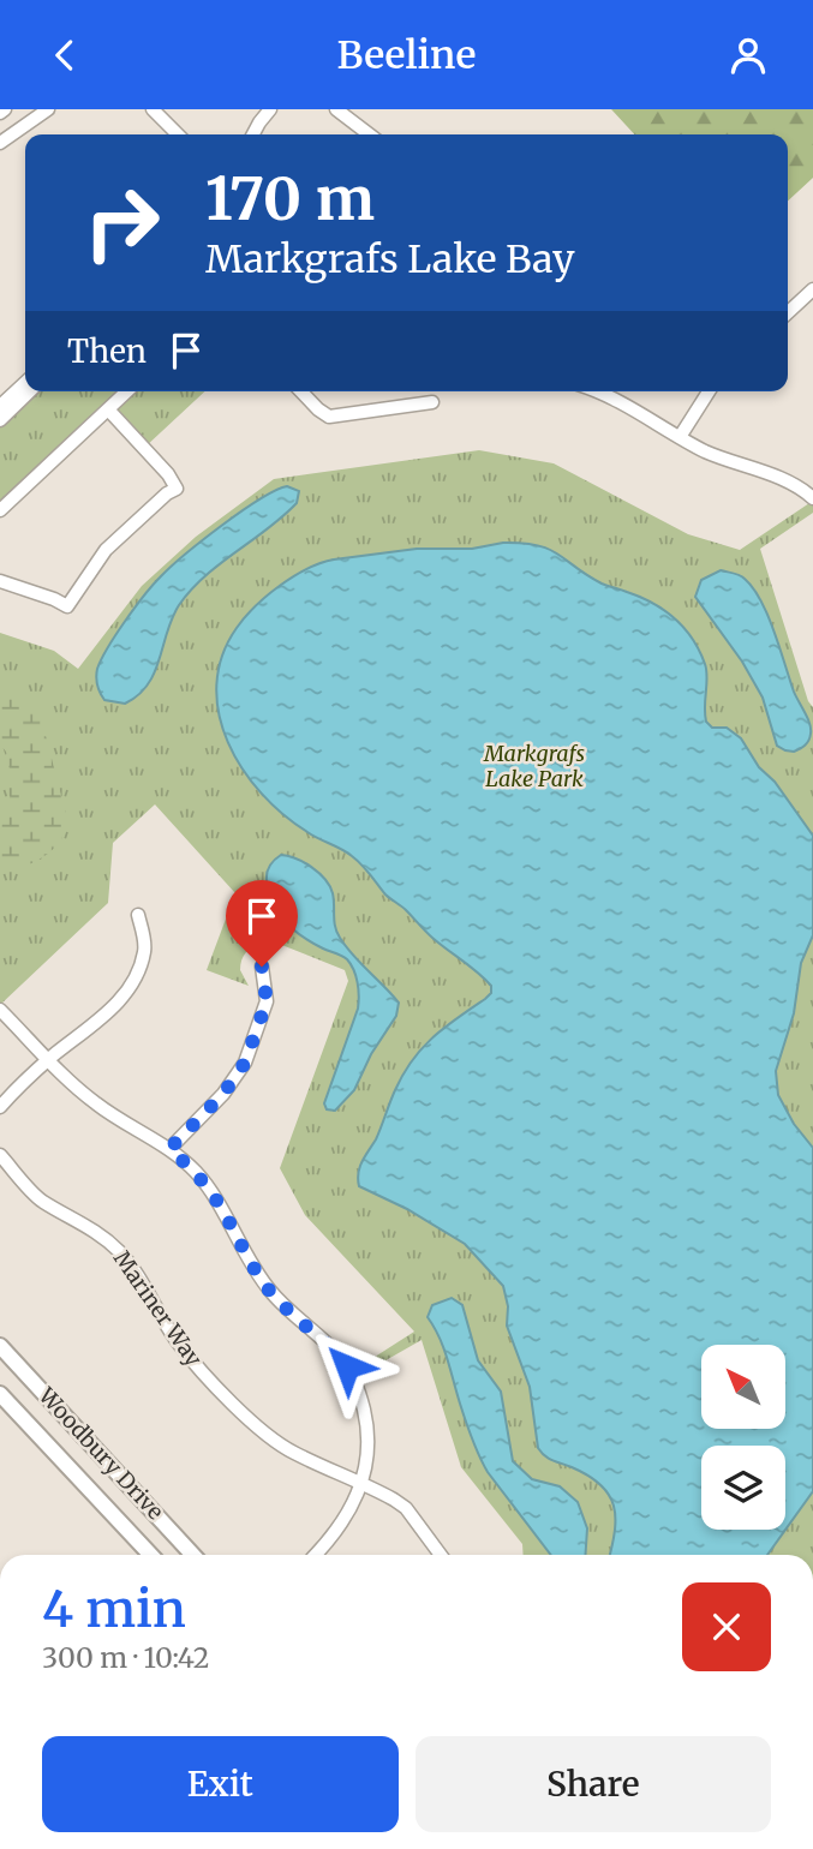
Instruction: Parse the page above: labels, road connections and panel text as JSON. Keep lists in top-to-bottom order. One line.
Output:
{"streets":{"main road":["Woodbury Drive"],"street":["Mariner Way"]},"parks":["Markgrafs Lake Park"],"north":"top left","page":{"header":"Beeline","turn":["170 m","Markgrafs Lake Bay"],"then":"Then","heading":["4 min","300 m · 10:42"],"buttons":["Exit","Share"]}}
